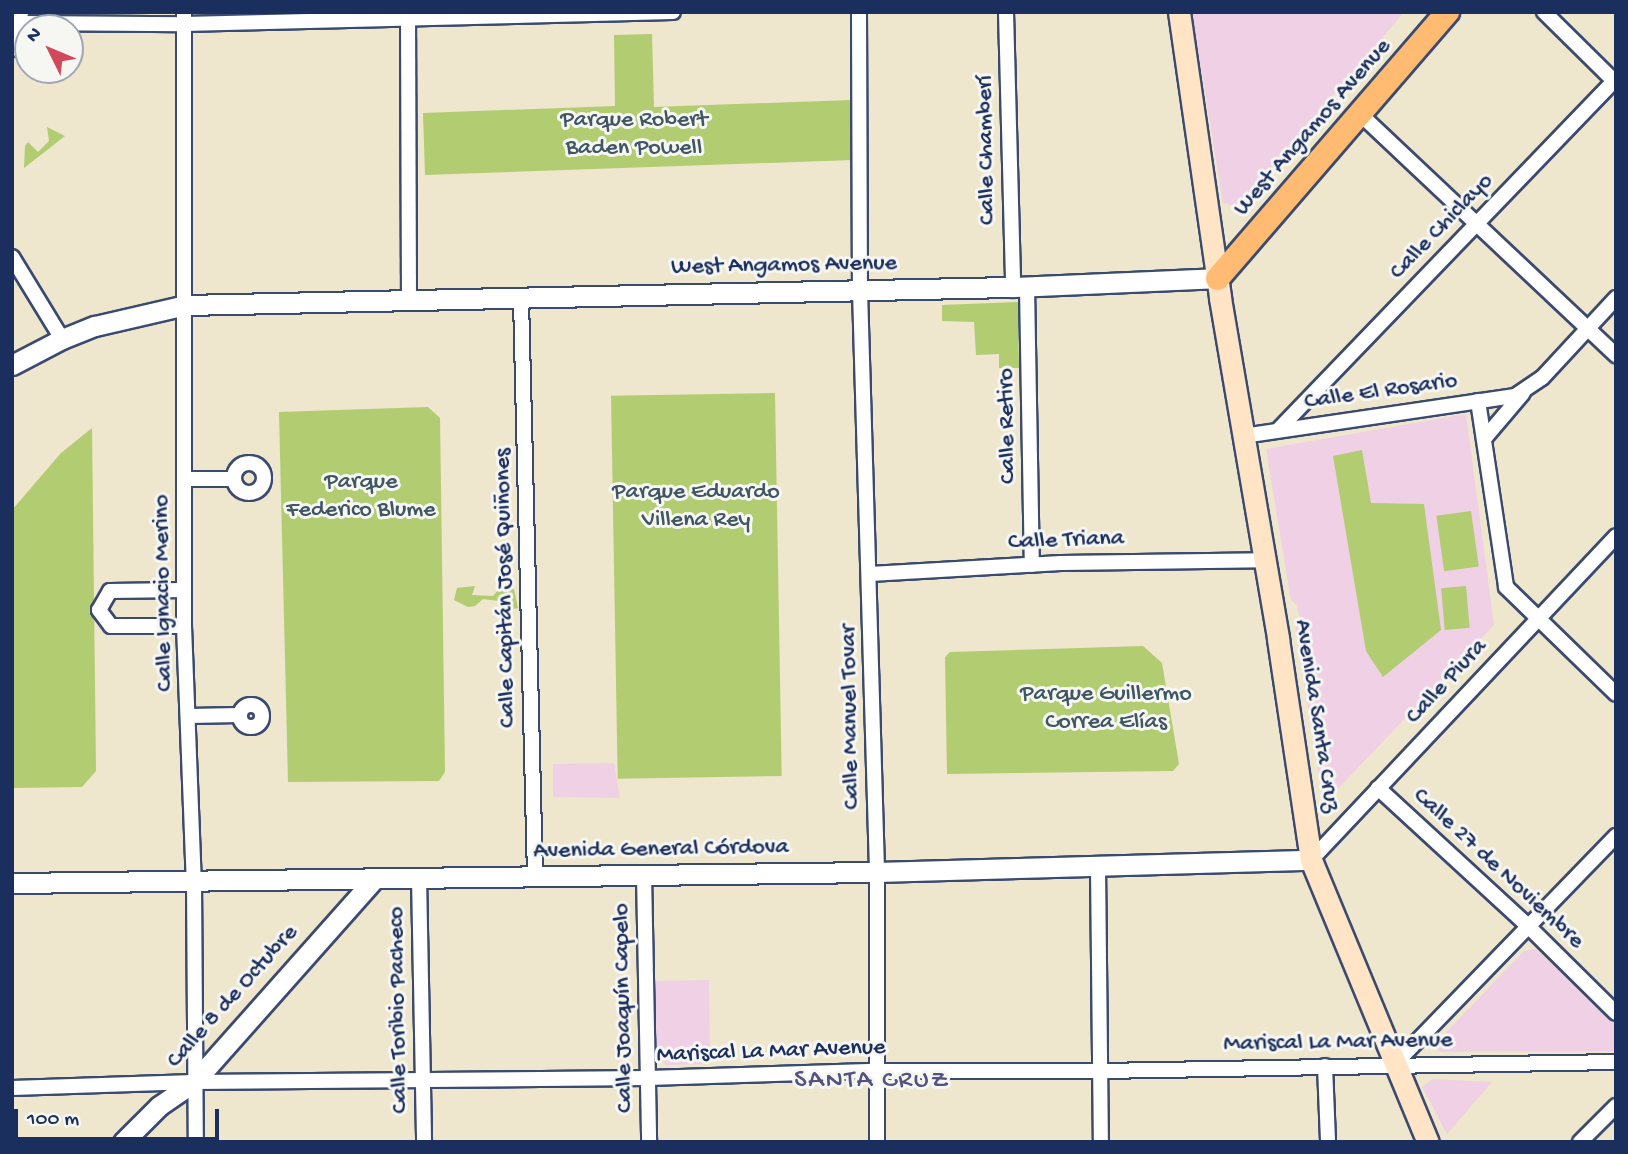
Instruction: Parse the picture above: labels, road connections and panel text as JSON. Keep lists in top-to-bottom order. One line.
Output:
{"streets":{"main road":["West Angamos Avenue","Avenida Santa Cruz"],"street":["Calle Chamberí","Calle Chiclayo","Calle El Rosario","Calle Retiro","Calle Triana","Calle Capitán José Quiñones","Calle Ignacio Merino","Calle Piura","Calle Manuel Tovar","Avenida General Córdova","Calle 27 de Noviembre","Calle 8 de Octubre","Calle Joaquín Capelo","Calle Toribio Pacheco","Mariscal La Mar Avenue"]},"crossings":[["West Angamos Avenue","Calle Chamberí"],["West Angamos Avenue","Calle Retiro"],["West Angamos Avenue","Calle Capitán José Quiñones"],["West Angamos Avenue","Calle Ignacio Merino"],["West Angamos Avenue","Avenida Santa Cruz"],["West Angamos Avenue","Calle Manuel Tovar"],["Calle Chamberí","Calle Retiro"],["Calle Chiclayo","Calle El Rosario"],["Calle El Rosario","Avenida Santa Cruz"],["Calle Retiro","Calle Triana"],["Calle Triana","Avenida Santa Cruz"],["Calle Triana","Calle Manuel Tovar"],["Calle Capitán José Quiñones","Avenida General Córdova"],["Calle Ignacio Merino","Avenida General Córdova"],["Calle Ignacio Merino","Calle 8 de Octubre"],["Calle Ignacio Merino","Mariscal La Mar Avenue"],["Calle Piura","Avenida Santa Cruz"],["Calle Piura","Avenida General Córdova"],["Calle Piura","Calle 27 de Noviembre"],["Avenida Santa Cruz","Avenida General Córdova"],["Avenida Santa Cruz","Mariscal La Mar Avenue"],["Calle Manuel Tovar","Avenida General Córdova"],["Calle Manuel Tovar","Mariscal La Mar Avenue"],["Avenida General Córdova","Calle 8 de Octubre"],["Avenida General Córdova","Calle Joaquín Capelo"],["Avenida General Córdova","Calle Toribio Pacheco"],["Calle 8 de Octubre","Mariscal La Mar Avenue"],["Calle Joaquín Capelo","Mariscal La Mar Avenue"],["Calle Toribio Pacheco","Mariscal La Mar Avenue"]],"districts":["SANTA CRUZ"],"parks":["Parque Robert Baden Powell","Parque Federico Blume","Parque Eduardo Villena Rey","Parque Guillermo Correa Elías"],"scale_bar":"100 m","north":"top left"}
